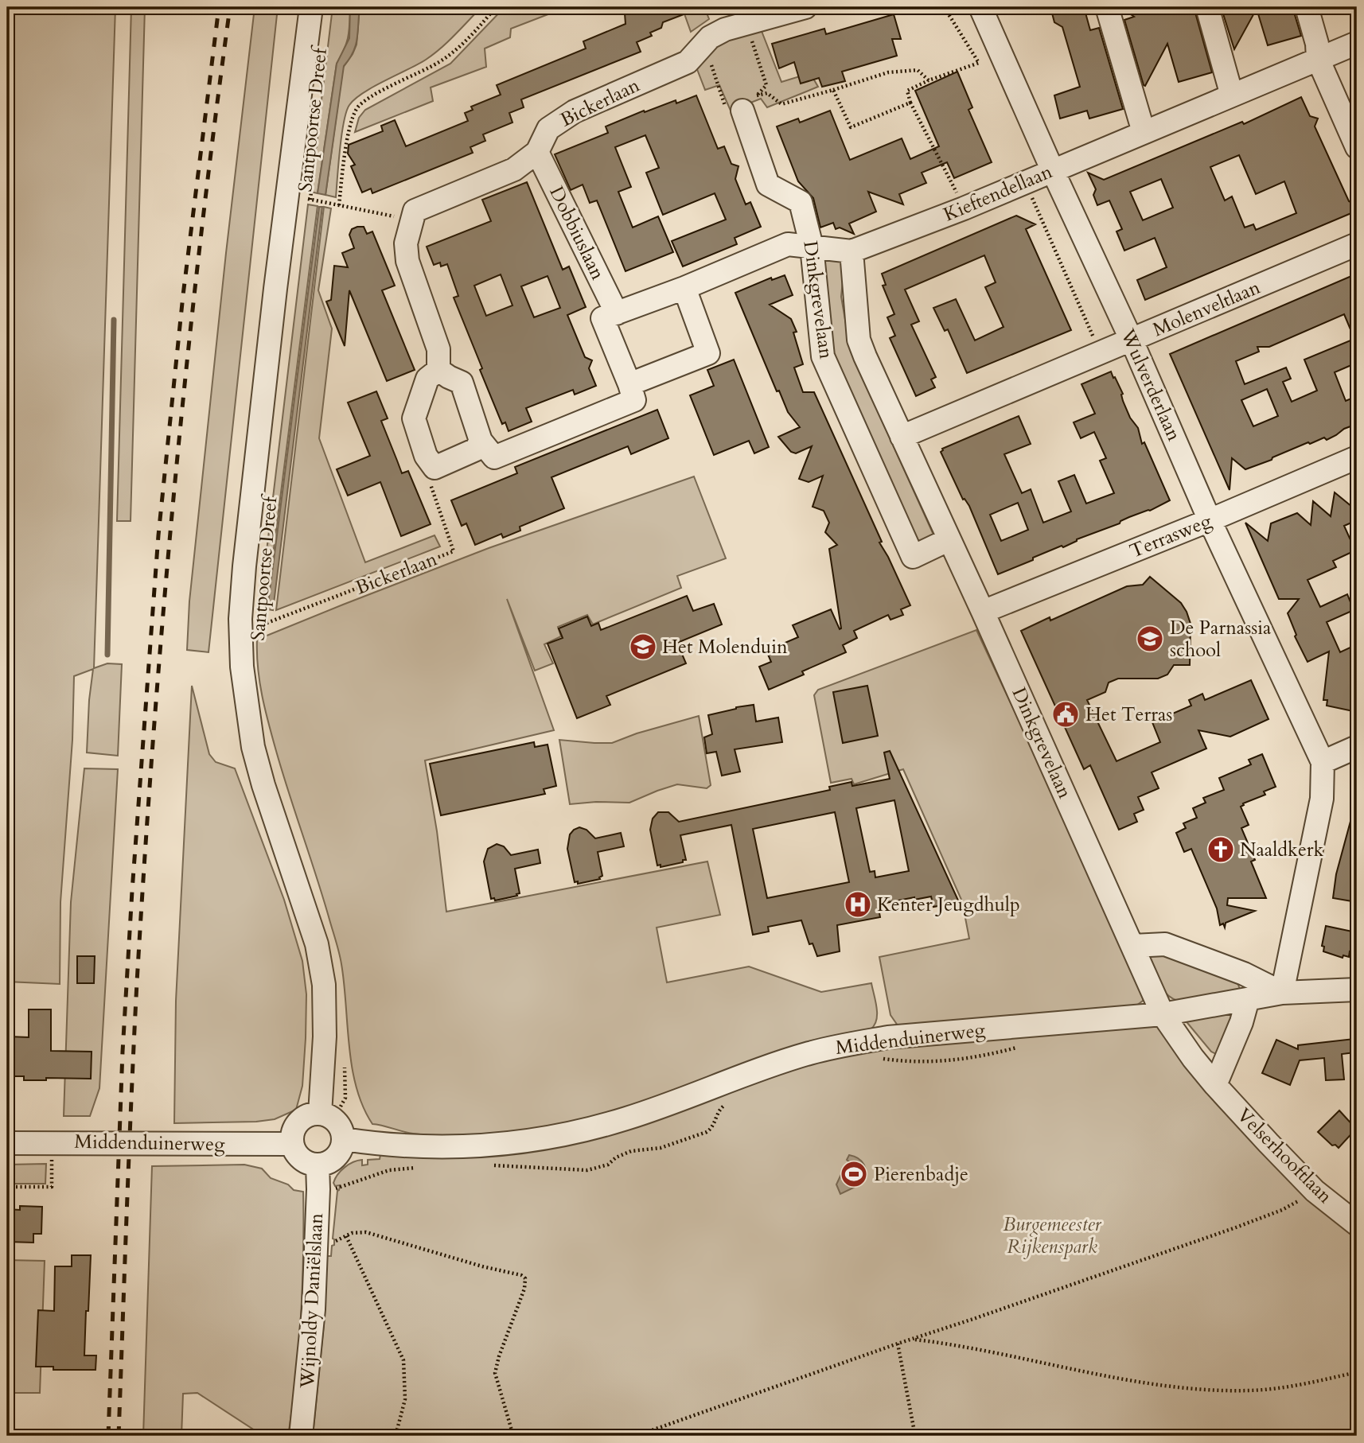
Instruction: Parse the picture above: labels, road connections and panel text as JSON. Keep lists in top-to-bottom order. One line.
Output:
{"streets":{"street":["Bickerlaan","Santpoortse Dreef","Kieftendellaan","Dobbiuslaan","Dinkgrevelaan","Molenveltlaan","Wulverderlaan","Terrasweg","Middenduinerweg","Velserhooftlaan","Wijnoldy Daniëlslaan"]},"crossings":[["Bickerlaan","Santpoortse Dreef"],["Bickerlaan","Dobbiuslaan"],["Santpoortse Dreef","Middenduinerweg"],["Santpoortse Dreef","Wijnoldy Daniëlslaan"],["Kieftendellaan","Dinkgrevelaan"],["Kieftendellaan","Wulverderlaan"],["Dinkgrevelaan","Molenveltlaan"],["Dinkgrevelaan","Terrasweg"],["Dinkgrevelaan","Middenduinerweg"],["Dinkgrevelaan","Velserhooftlaan"],["Molenveltlaan","Wulverderlaan"],["Wulverderlaan","Terrasweg"],["Middenduinerweg","Velserhooftlaan"],["Middenduinerweg","Wijnoldy Daniëlslaan"]],"parks":["Burgemeester Rijkenspark"],"places":{"school or university":["De Parnassia school","Het Molenduin"],"public building":["Het Terras"],"church":["Naaldkerk"],"hospital":["Kenter Jeugdhulp"],"sports":["Pierenbadje"]}}
